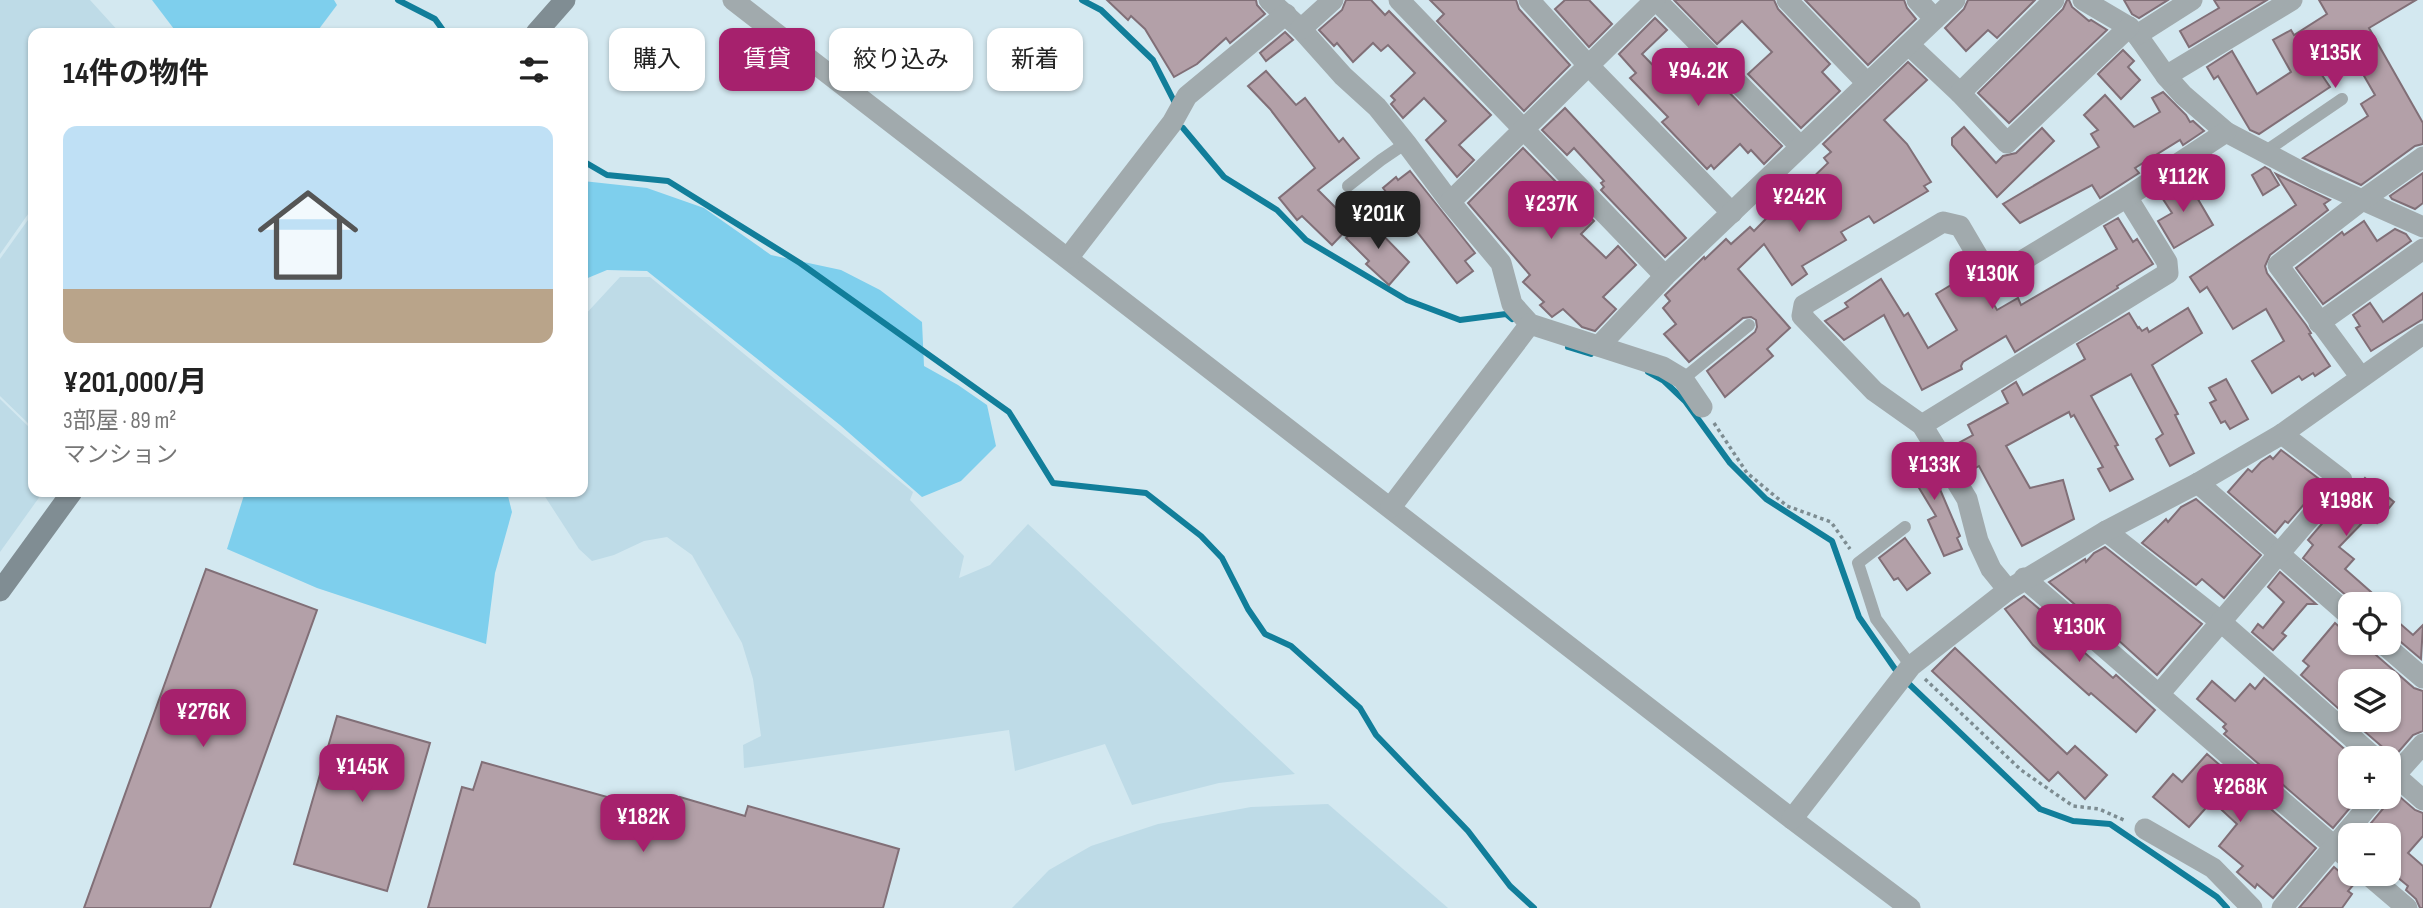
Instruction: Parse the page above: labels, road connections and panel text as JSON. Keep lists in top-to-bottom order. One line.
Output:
{"page":{"chip":["購入","賃貸","絞り込み","新着"],"heading":"14件の物件","price":["¥135K","¥94.2K","¥112K","¥242K","¥237K","¥201K","¥130K","¥133K","¥198K","¥130K","¥276K","¥145K","¥268K","¥182K"],"list":[{"name":"¥201,000/月","note":"3部屋 · 89 m² · マンション"}],"map_buttons":["+","−"]}}
